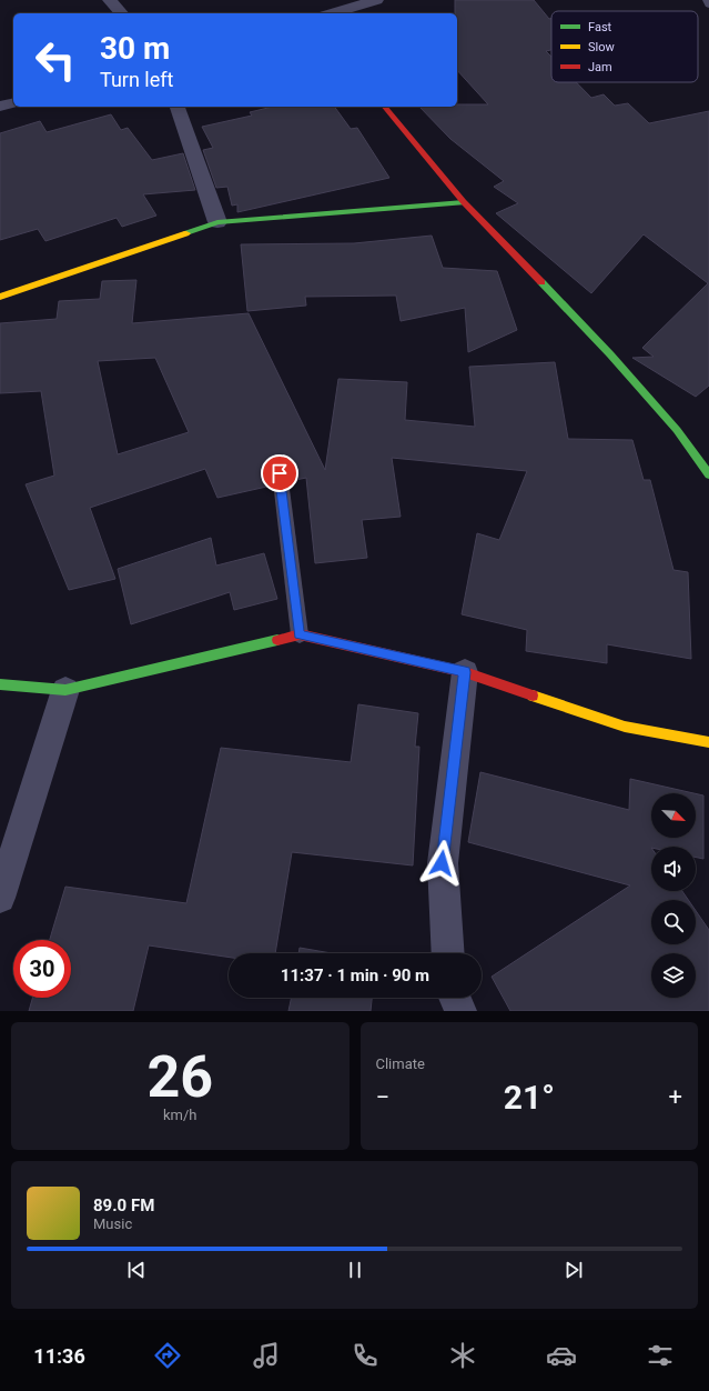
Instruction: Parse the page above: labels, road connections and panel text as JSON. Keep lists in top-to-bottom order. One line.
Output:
{"legend":["Fast","Slow","Jam"],"north":"bottom right","page":{"turn":["30 m","Turn left"],"limit":"30","trip":"11:37 · 1 min · 90 m","tile":[["26","km/h"],"Climate"],"heat":["−","21°","+"],"song":["89.0 FM","Music"],"tabs":"11:36"}}
